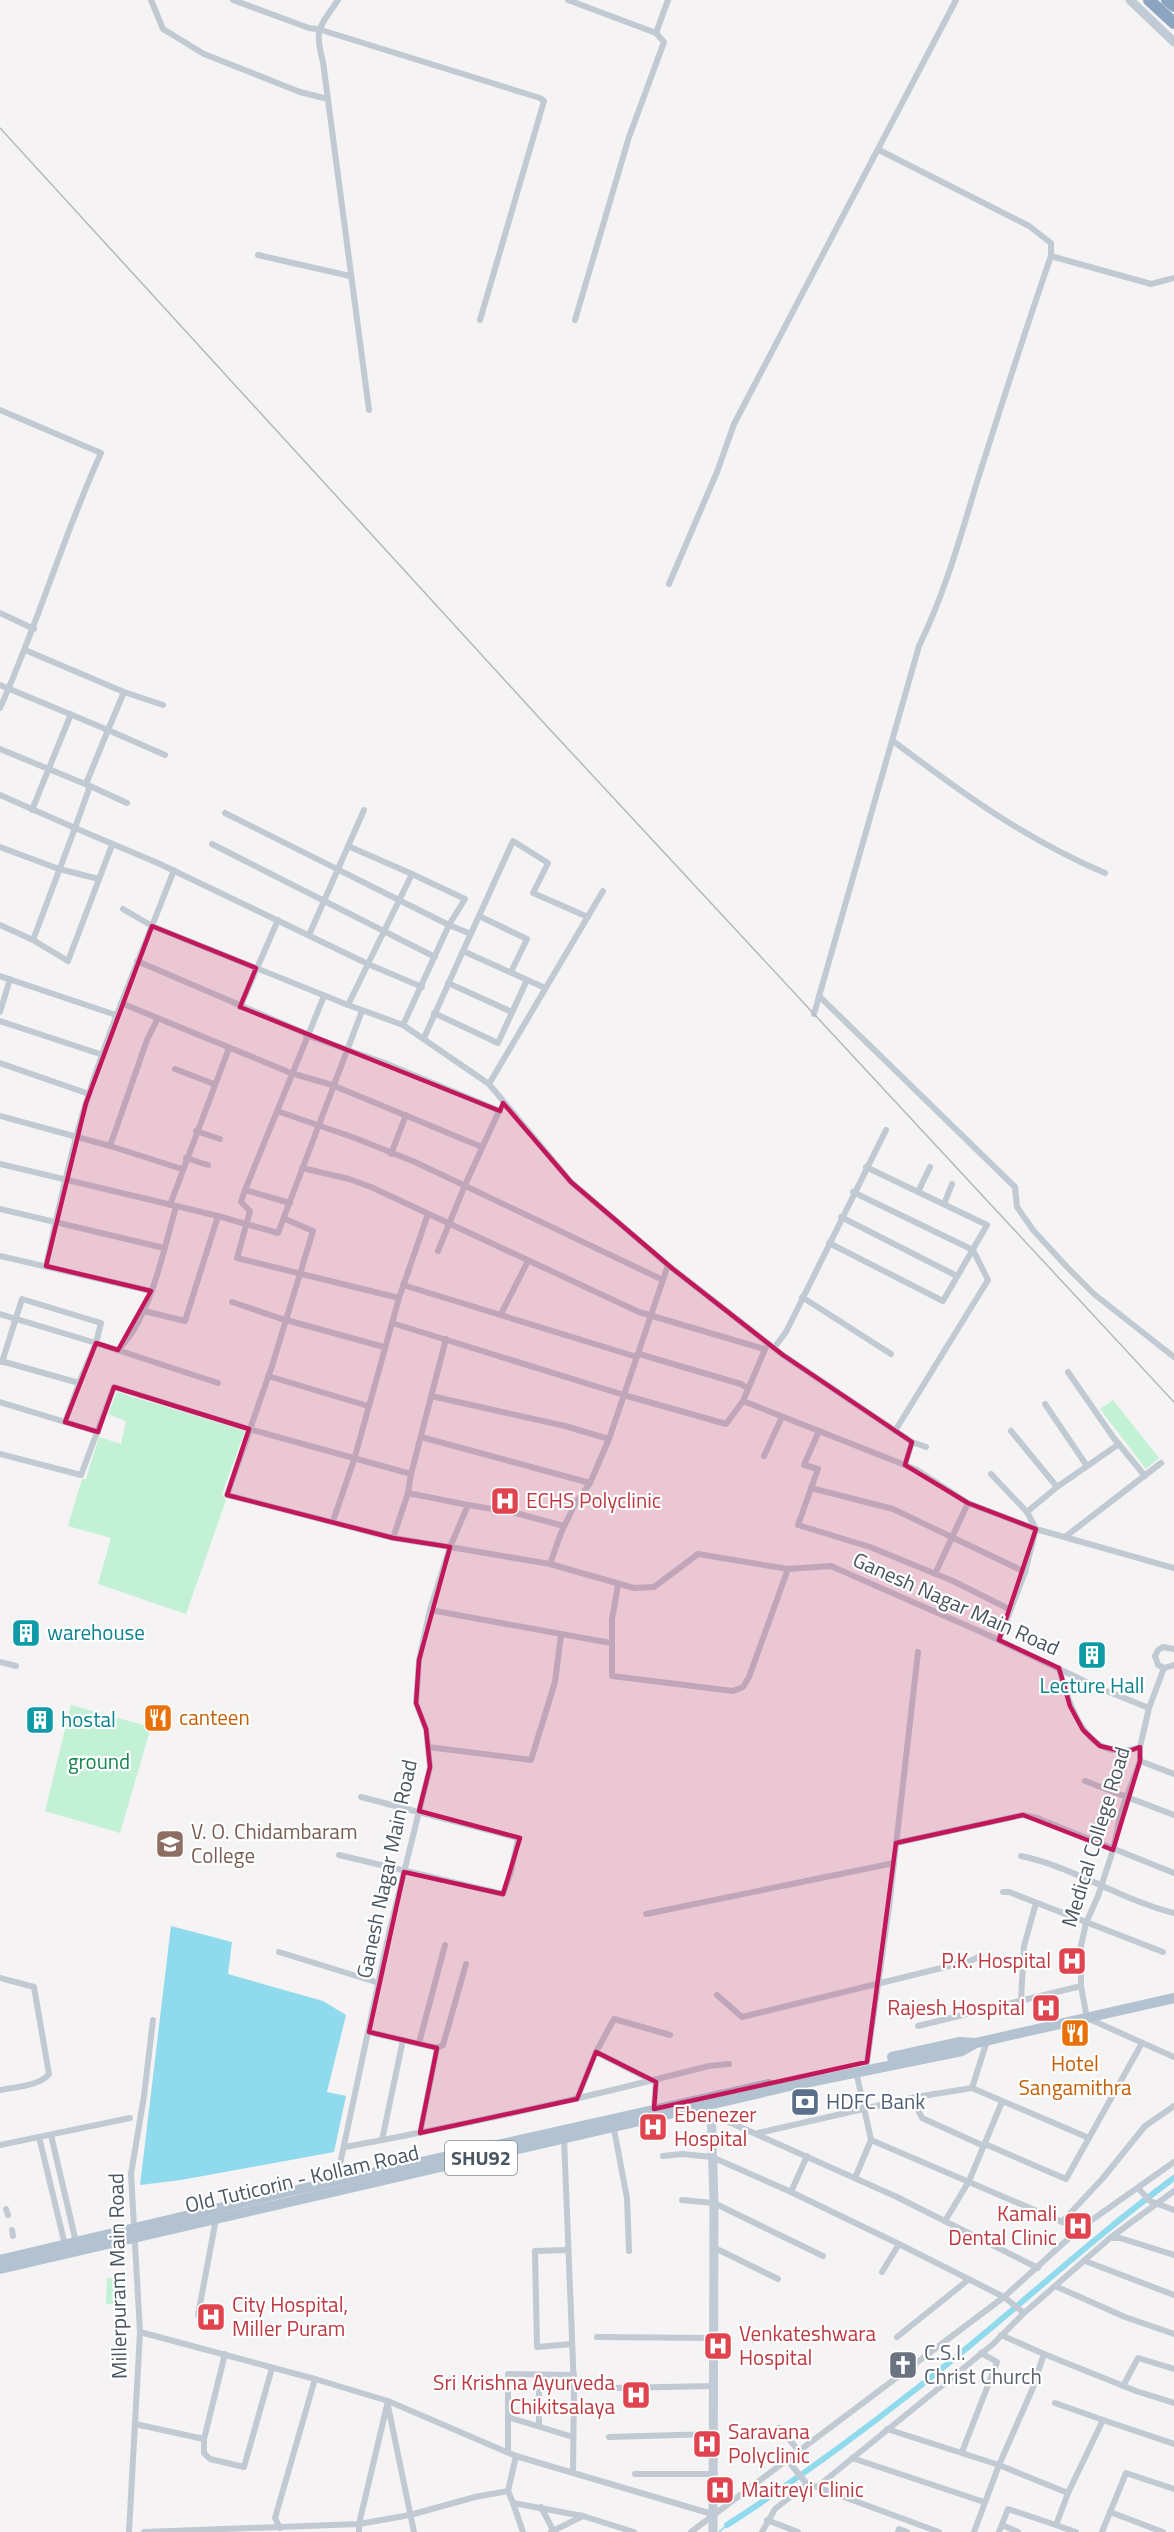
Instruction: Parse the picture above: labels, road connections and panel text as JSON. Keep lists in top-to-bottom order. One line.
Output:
{"streets":{"main road":["SHU92","Old Tuticorin - Kollam Road"],"street":["Ganesh Nagar Main Road","Medical College Road","Millerpuram Main Road"]},"crossings":[["Ganesh Nagar Main Road","Medical College Road"],["Ganesh Nagar Main Road","Old Tuticorin - Kollam Road"],["Medical College Road","Old Tuticorin - Kollam Road"],["Old Tuticorin - Kollam Road","Millerpuram Main Road"]],"parks":["ground"],"places":{"hospital":["ECHS Polyclinic","P.K. Hospital","Rajesh Hospital","Ebenezer Hospital","Kamali Dental Clinic","City Hospital, Miller Puram","Venkateshwara Hospital","Sri Krishna Ayurveda Chikitsalaya","Saravana Polyclinic","Maitreyi Clinic"],"building":["warehouse","Lecture Hall","hostal"],"restaurant":["canteen","Hotel Sangamithra"],"school or university":["V. O. Chidambaram College"],"bank":["HDFC Bank"],"church":["C.S.I. Christ Church"]}}
